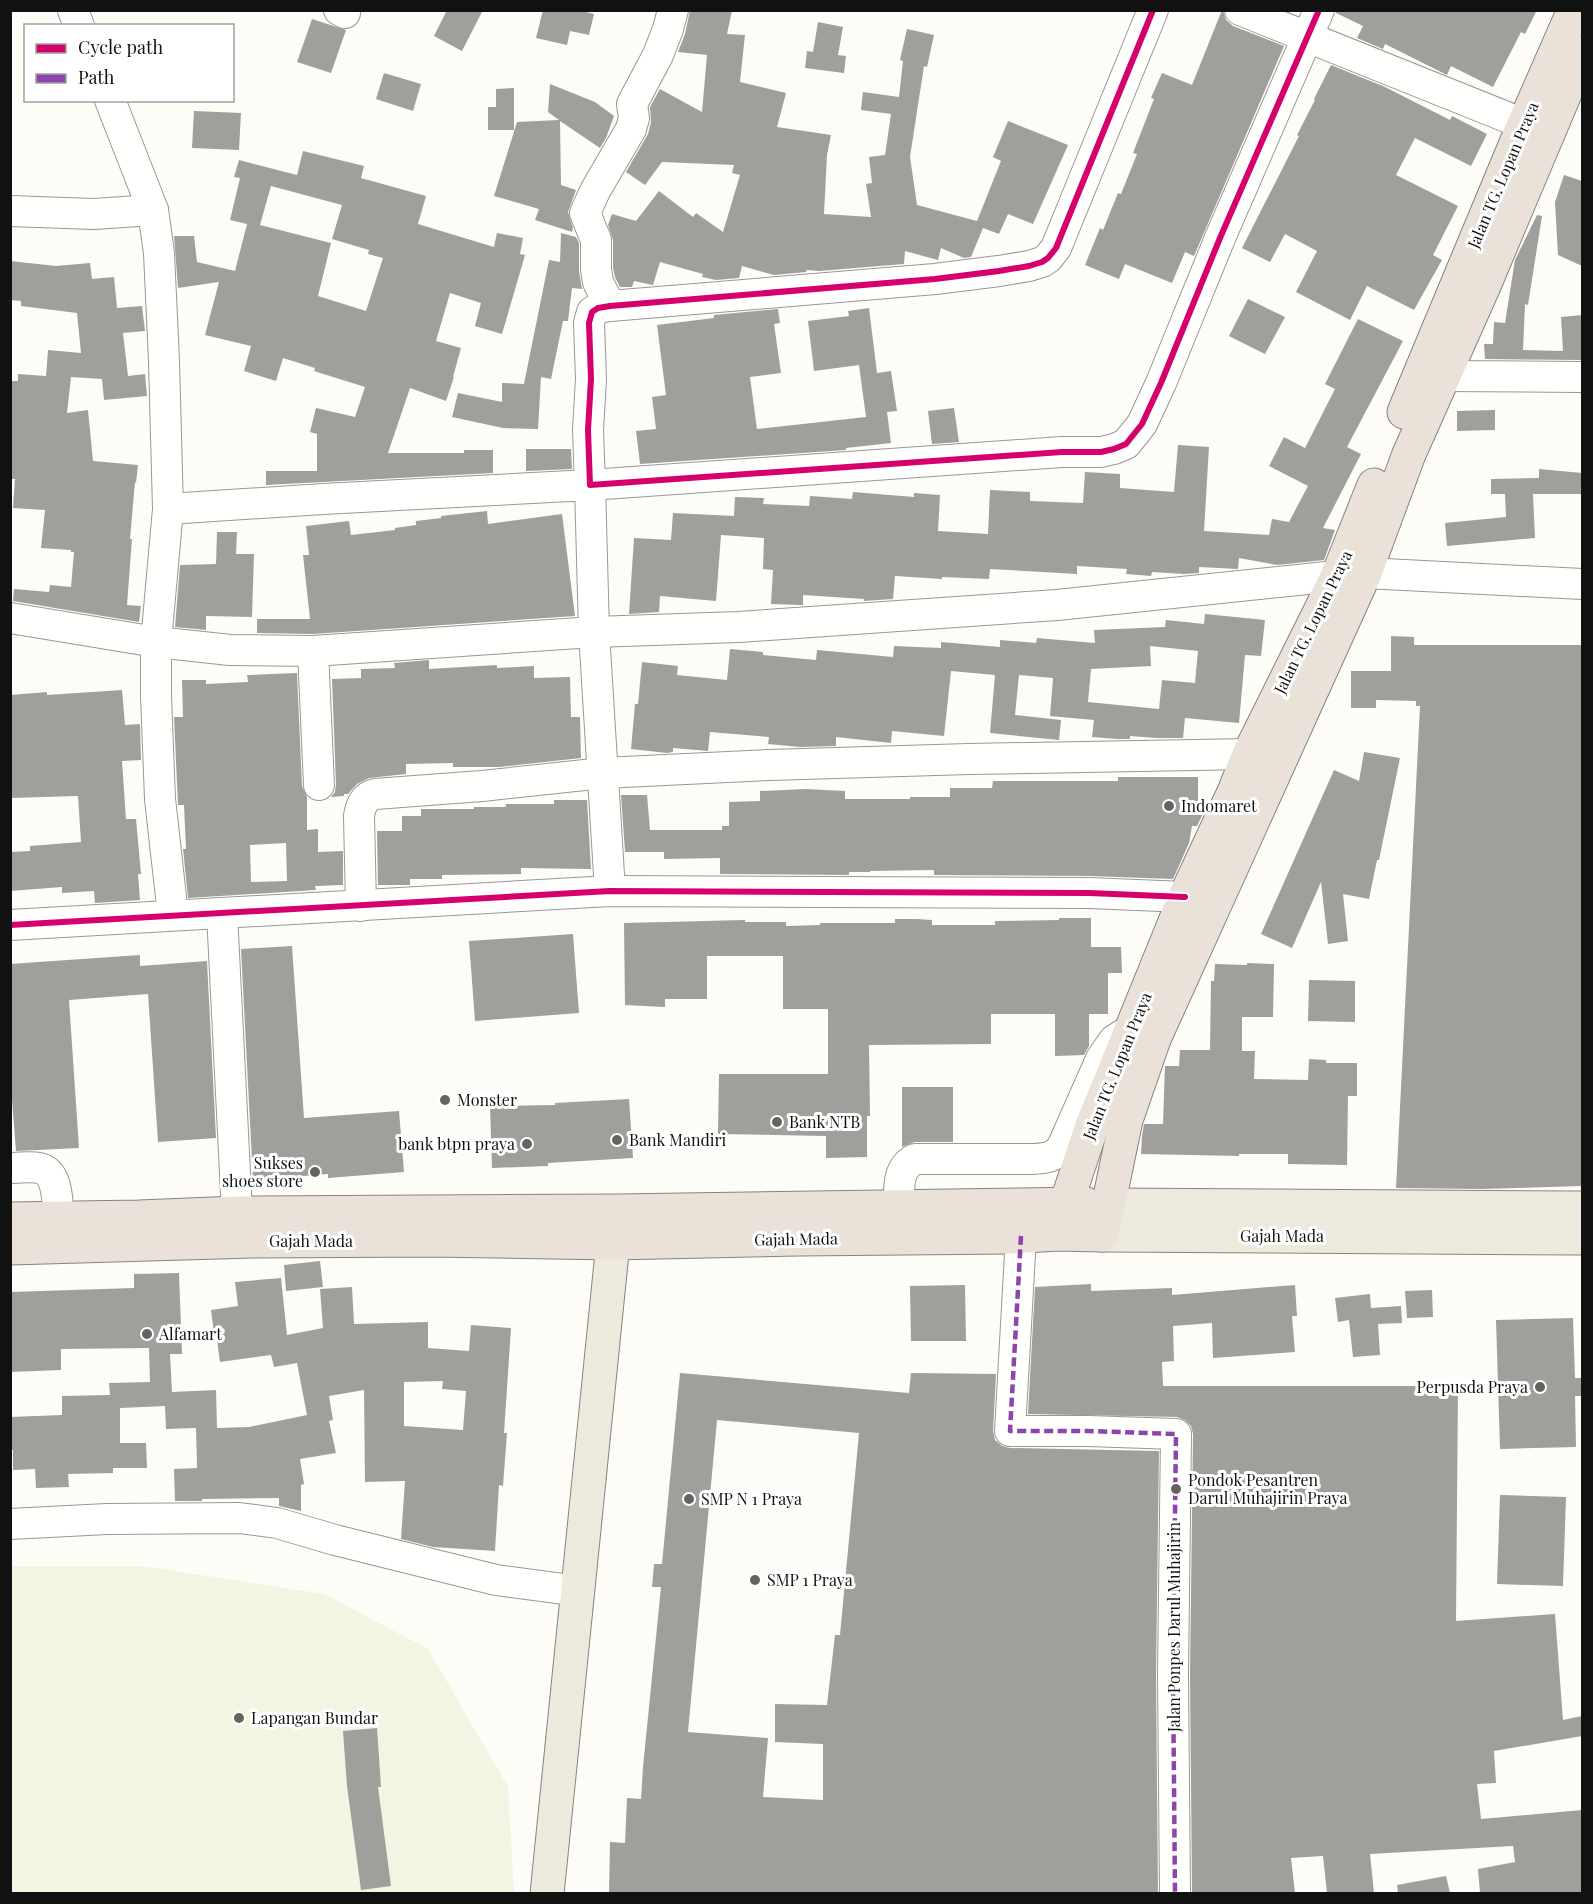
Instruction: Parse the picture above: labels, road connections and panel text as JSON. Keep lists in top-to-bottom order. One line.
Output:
{"streets":{"highway":["Jalan TG. Lopan Praya","Gajah Mada"],"street":["Jalan Ponpes Darul Muhajirin"]},"crossings":[["Jalan TG. Lopan Praya","Gajah Mada"],["Gajah Mada","Jalan Ponpes Darul Muhajirin"]],"places":["Indomaret","Monster","Bank NTB","Bank Mandiri","bank btpn praya","Sukses shoes store","Alfamart","Perpusda Praya","Pondok Pesantren Darul Muhajirin Praya","SMP N 1 Praya","SMP 1 Praya","Lapangan Bundar"],"legend":["Cycle path","Path"]}
